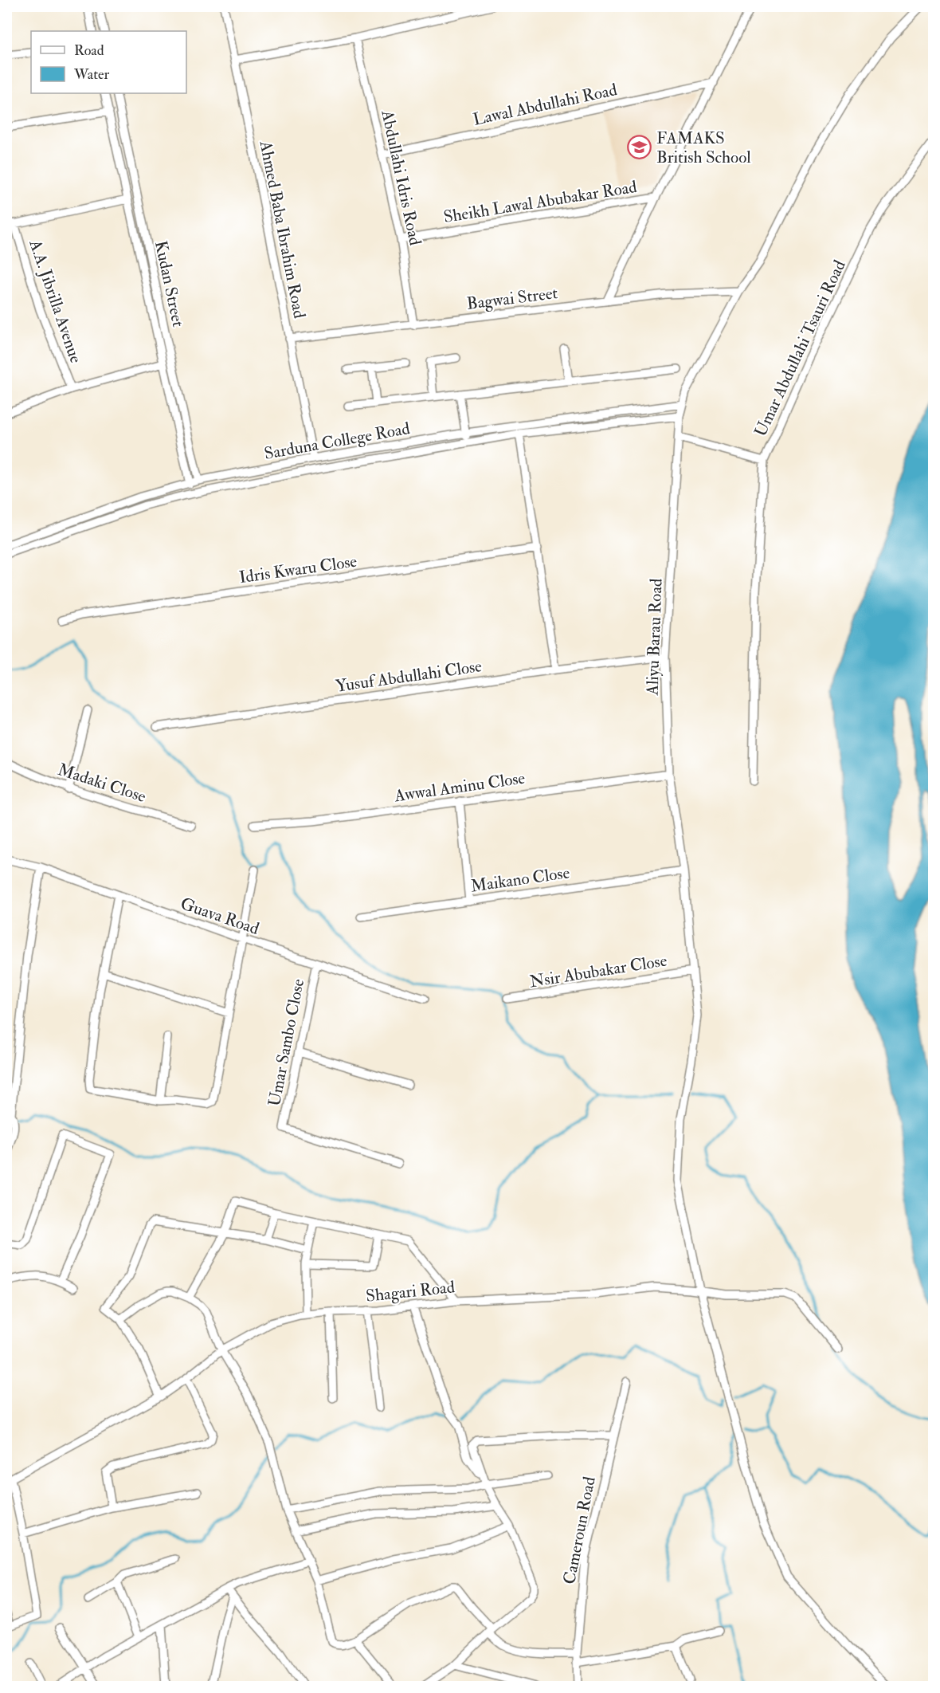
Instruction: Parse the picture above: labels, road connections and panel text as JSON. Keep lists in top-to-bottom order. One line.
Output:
{"streets":{"street":["Lawal Abdullahi Road","Abdullahi Idris Road","Sheikh Lawal Abubakar Road","Ahmed Baba Ibrahim Road","Kudan Street","Bagwai Street","A.A. Jibrilla Avenue","Umar Abdullahi Tsauri Road","Sarduna College Road","Idris Kwaru Close","Aliyu Barau Road","Yusuf Abdullahi Close","Madaki Close","Awwal Aminu Close","Maikano Close","Guava Road","Nsir Abubakar Close","Umar Sambo Close","Shagari Road","Cameroun Road"]},"crossings":[["Lawal Abdullahi Road","Abdullahi Idris Road"],["Abdullahi Idris Road","Sheikh Lawal Abubakar Road"],["Abdullahi Idris Road","Bagwai Street"],["Ahmed Baba Ibrahim Road","Bagwai Street"],["Ahmed Baba Ibrahim Road","Sarduna College Road"],["Kudan Street","Sarduna College Road"],["Bagwai Street","Aliyu Barau Road"],["Sarduna College Road","Aliyu Barau Road"],["Aliyu Barau Road","Yusuf Abdullahi Close"],["Aliyu Barau Road","Awwal Aminu Close"],["Aliyu Barau Road","Maikano Close"],["Aliyu Barau Road","Nsir Abubakar Close"],["Aliyu Barau Road","Shagari Road"],["Guava Road","Umar Sambo Close"]],"places":{"school or university":["FAMAKS British School"]},"legend":["Road","Water"]}
